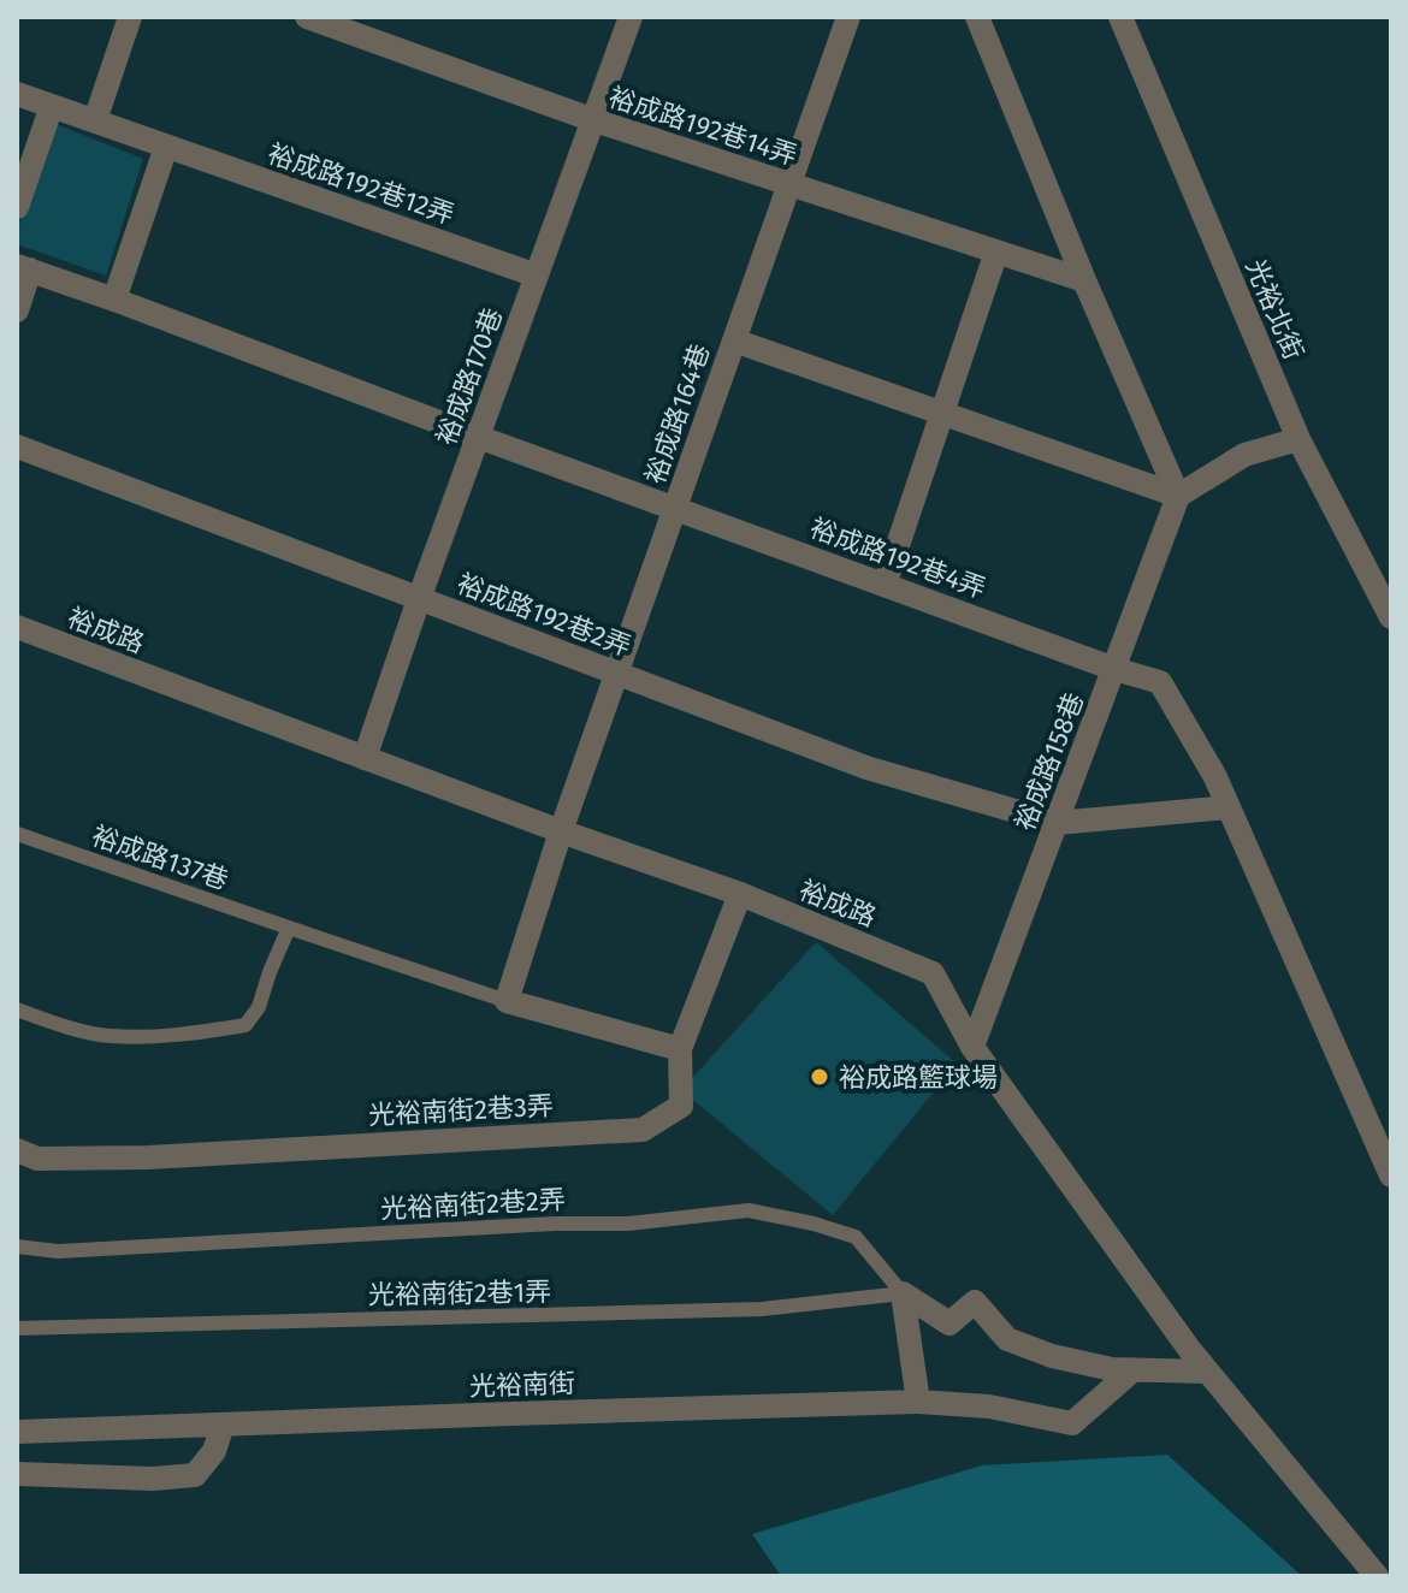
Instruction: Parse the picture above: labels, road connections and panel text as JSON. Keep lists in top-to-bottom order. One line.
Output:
{"streets":{"street":["裕成路192巷14弄","裕成路192巷12弄","光裕北街","裕成路170巷","裕成路164巷","裕成路192巷4弄","裕成路192巷2弄","裕成路","裕成路158巷","光裕南街2巷3弄","光裕南街"],"lane":["裕成路137巷","光裕南街2巷2弄","光裕南街2巷1弄"]},"crossings":[["裕成路192巷14弄","裕成路170巷"],["裕成路192巷14弄","裕成路164巷"],["裕成路192巷12弄","裕成路170巷"],["裕成路170巷","裕成路192巷4弄"],["裕成路170巷","裕成路192巷2弄"],["裕成路170巷","裕成路"],["裕成路164巷","裕成路192巷4弄"],["裕成路164巷","裕成路192巷2弄"],["裕成路164巷","裕成路"],["裕成路164巷","裕成路137巷"],["裕成路192巷4弄","裕成路158巷"],["裕成路192巷2弄","裕成路158巷"],["裕成路","裕成路158巷"],["裕成路","光裕南街2巷3弄"],["光裕南街2巷2弄","光裕南街2巷1弄"]],"places":["裕成路籃球場"]}
